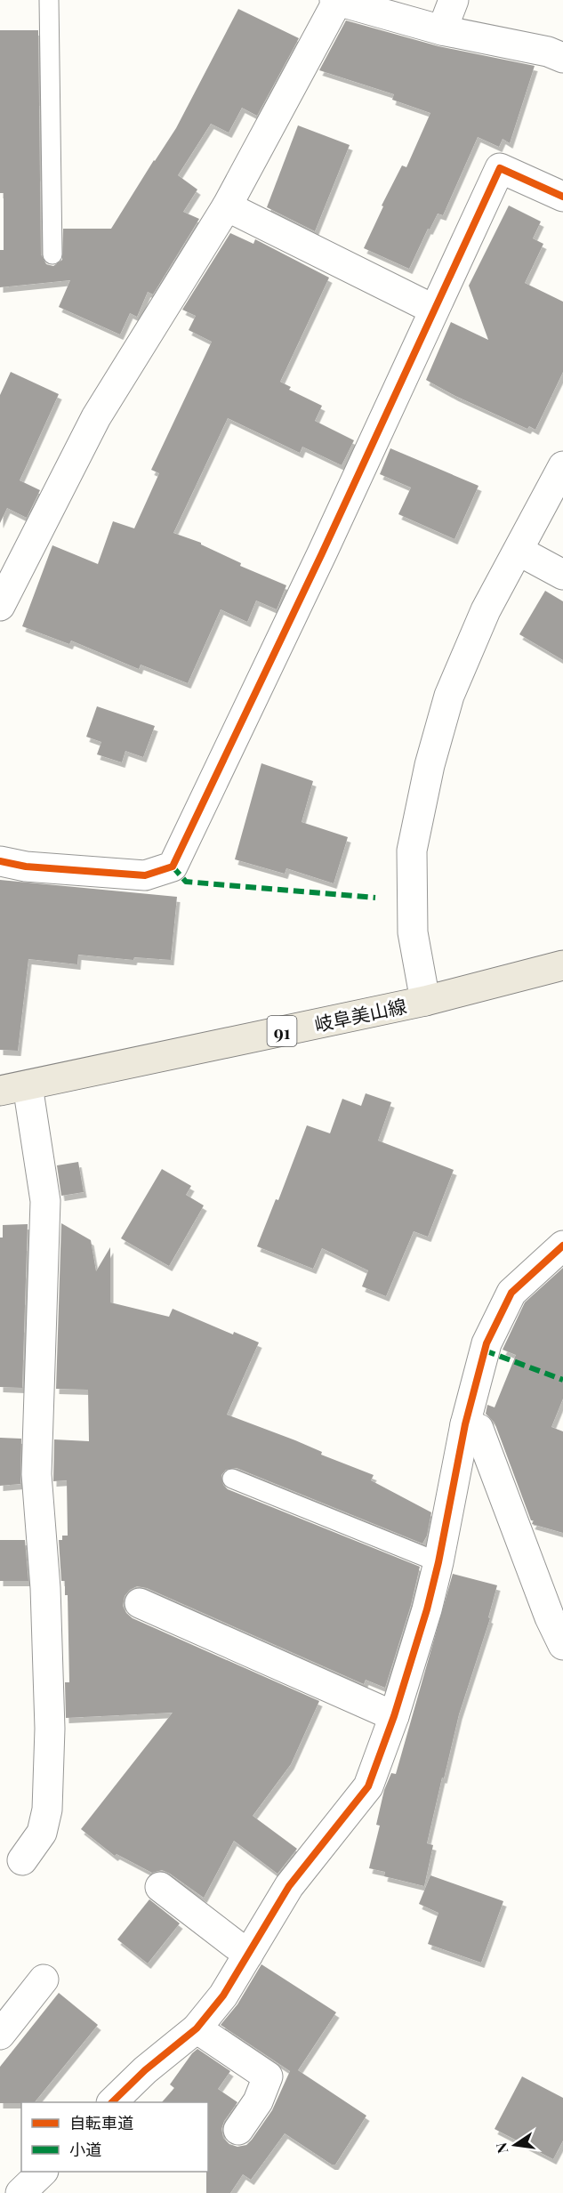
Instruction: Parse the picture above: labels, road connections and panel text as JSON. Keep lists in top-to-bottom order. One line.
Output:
{"streets":{"main road":["岐阜美山線","91"]},"legend":["自転車道","小道"],"north":"left"}
